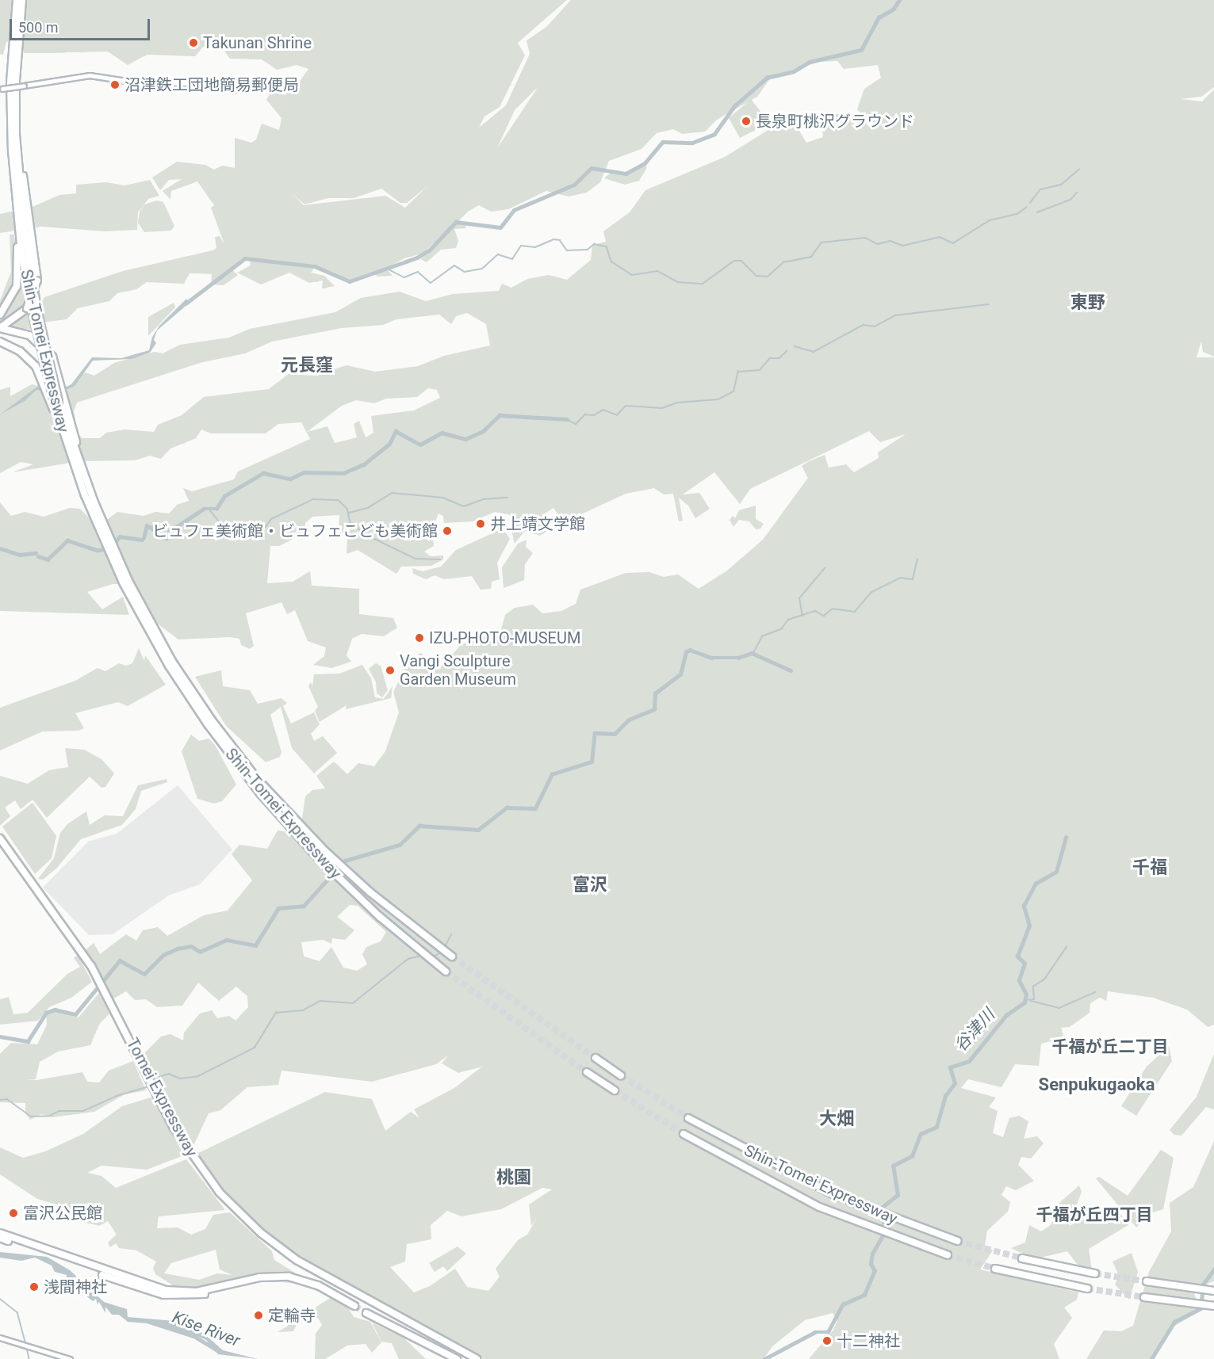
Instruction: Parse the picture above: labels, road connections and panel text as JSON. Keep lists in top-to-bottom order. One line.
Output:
{"streets":{"highway":["Shin-Tomei Expressway","Tomei Expressway"]},"districts":["東野","元長窪","千福","富沢","千福が丘二丁目","Senpukugaoka","大畑","桃園","千福が丘四丁目"],"water":["谷津川","Kise River"],"places":["Takunan Shrine","沼津鉄工団地簡易郵便局","長泉町桃沢グラウンド","井上靖文学館","ビュフェ美術館・ビュフェこども美術館","IZU-PHOTO-MUSEUM","Vangi Sculpture Garden Museum","富沢公民館","浅間神社","定輪寺","十二神社"],"scale_bar":"500 m"}
